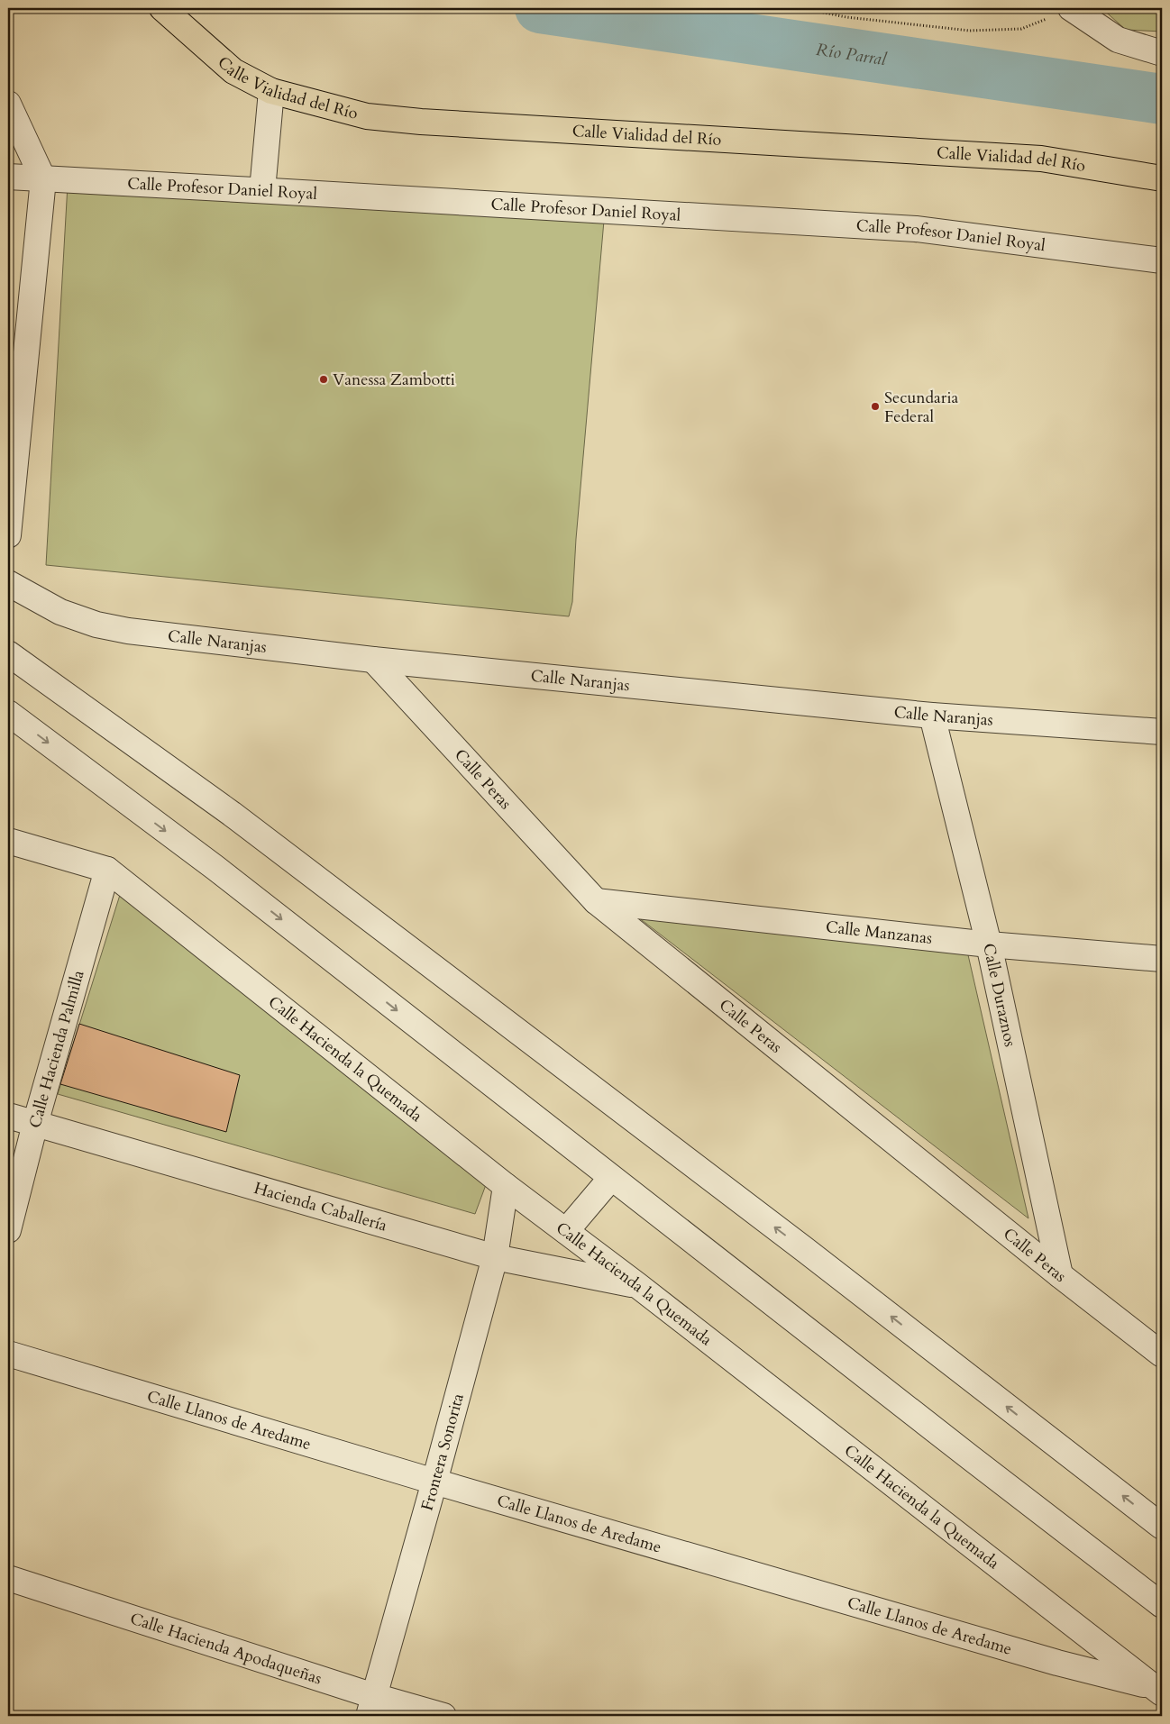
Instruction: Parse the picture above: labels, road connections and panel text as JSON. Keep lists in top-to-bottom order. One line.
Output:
{"streets":{"main road":["Calle Vialidad del Río"],"street":["Calle Profesor Daniel Royal","Calle Naranjas","Calle Peras","Calle Manzanas","Calle Duraznos","Calle Hacienda Palmilla","Calle Hacienda la Quemada","Hacienda Caballería","Calle Llanos de Aredame","Frontera Sonorita","Calle Hacienda Apodaqueñas"]},"crossings":[["Calle Vialidad del Río","Calle Profesor Daniel Royal"],["Calle Naranjas","Calle Peras"],["Calle Naranjas","Calle Duraznos"],["Calle Peras","Calle Manzanas"],["Calle Peras","Calle Duraznos"],["Calle Manzanas","Calle Duraznos"],["Calle Hacienda Palmilla","Calle Hacienda la Quemada"],["Calle Hacienda Palmilla","Hacienda Caballería"],["Calle Hacienda la Quemada","Hacienda Caballería"],["Calle Hacienda la Quemada","Calle Llanos de Aredame"],["Calle Hacienda la Quemada","Frontera Sonorita"],["Hacienda Caballería","Frontera Sonorita"],["Calle Llanos de Aredame","Frontera Sonorita"],["Frontera Sonorita","Calle Hacienda Apodaqueñas"]],"water":["Río Parral"],"places":["Vanessa Zambotti","Secundaria Federal"]}
